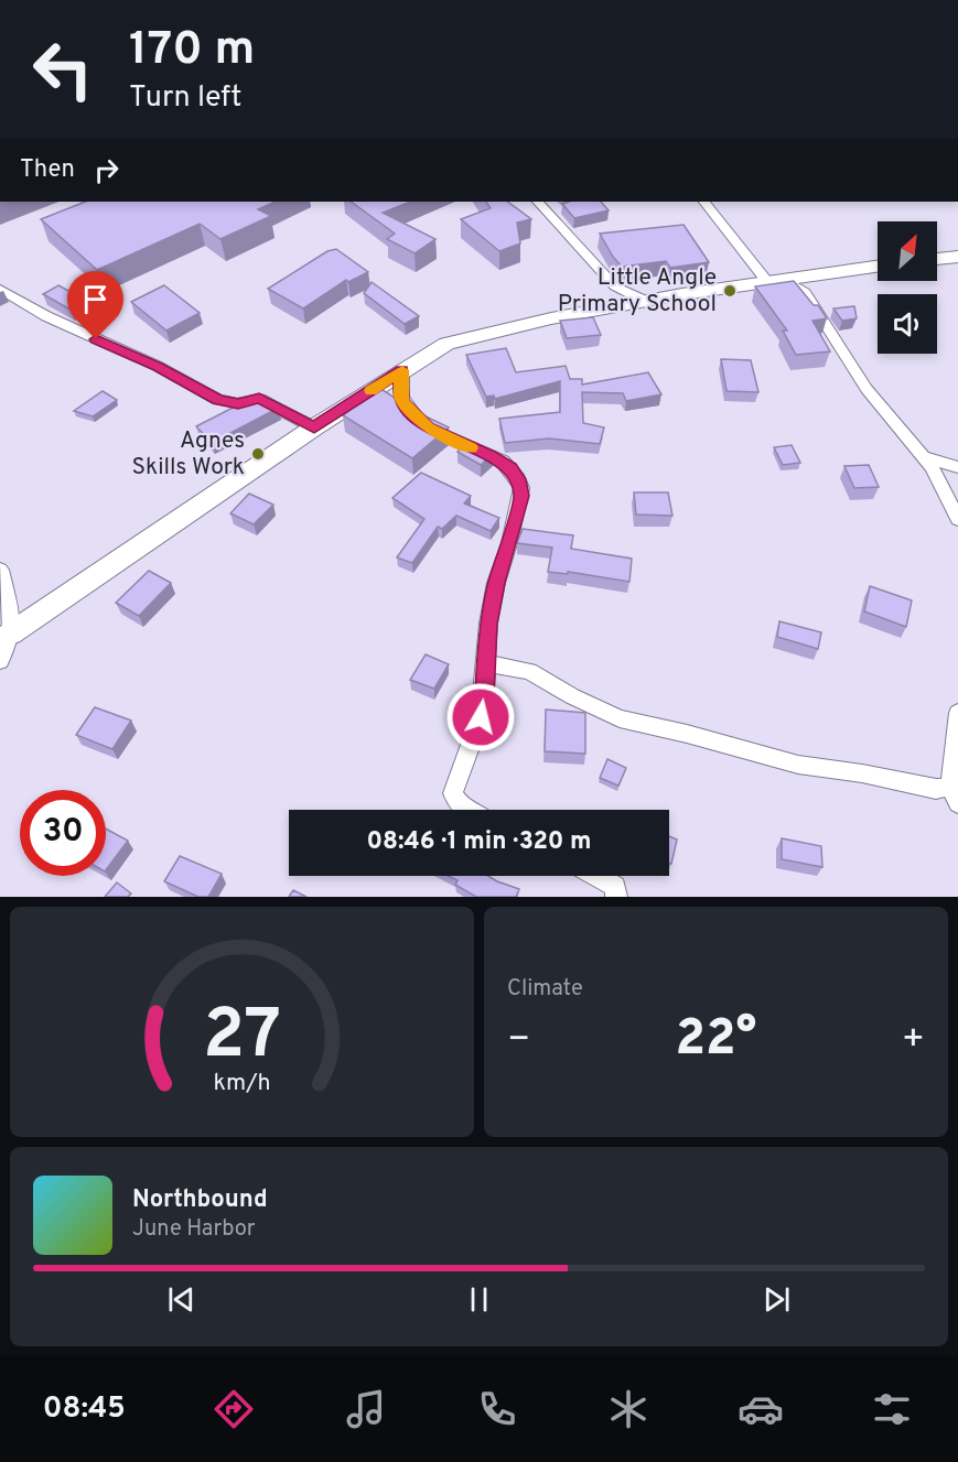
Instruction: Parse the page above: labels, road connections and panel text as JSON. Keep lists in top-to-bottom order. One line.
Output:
{"places":["Little Angle Primary School","Agnes Skills Work"],"north":"top right","page":{"turn":["170 m","Turn left"],"then":"Then","limit":"30","trip":"08:46 · 1 min · 320 m","tile":"Climate","heat":["−","22°","+"],"song":["Northbound","June Harbor"],"tabs":"08:45","gauge":["27","km/h"]}}
